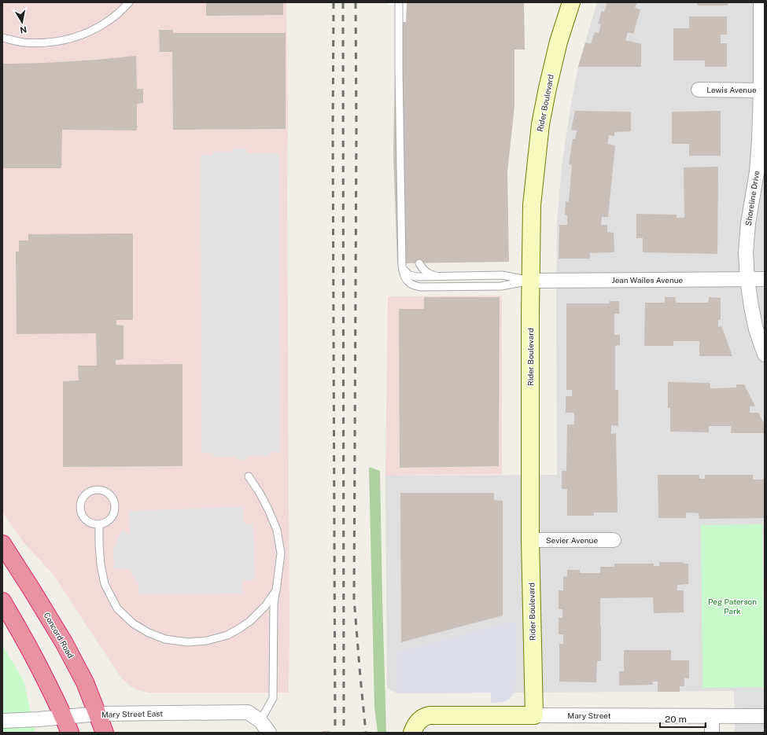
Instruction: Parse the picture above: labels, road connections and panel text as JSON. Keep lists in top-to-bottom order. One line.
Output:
{"streets":{"highway":["Concord Road"],"street":["Lewis Avenue","Rider Boulevard","Shoreline Drive","Jean Wailes Avenue","Sevier Avenue","Mary Street East","Mary Street"]},"crossings":[["Lewis Avenue","Shoreline Drive"],["Rider Boulevard","Jean Wailes Avenue"],["Rider Boulevard","Sevier Avenue"],["Rider Boulevard","Mary Street"],["Shoreline Drive","Jean Wailes Avenue"],["Concord Road","Mary Street East"]],"parks":["Peg Paterson Park"],"scale_bar":"20 m","north":"bottom"}
